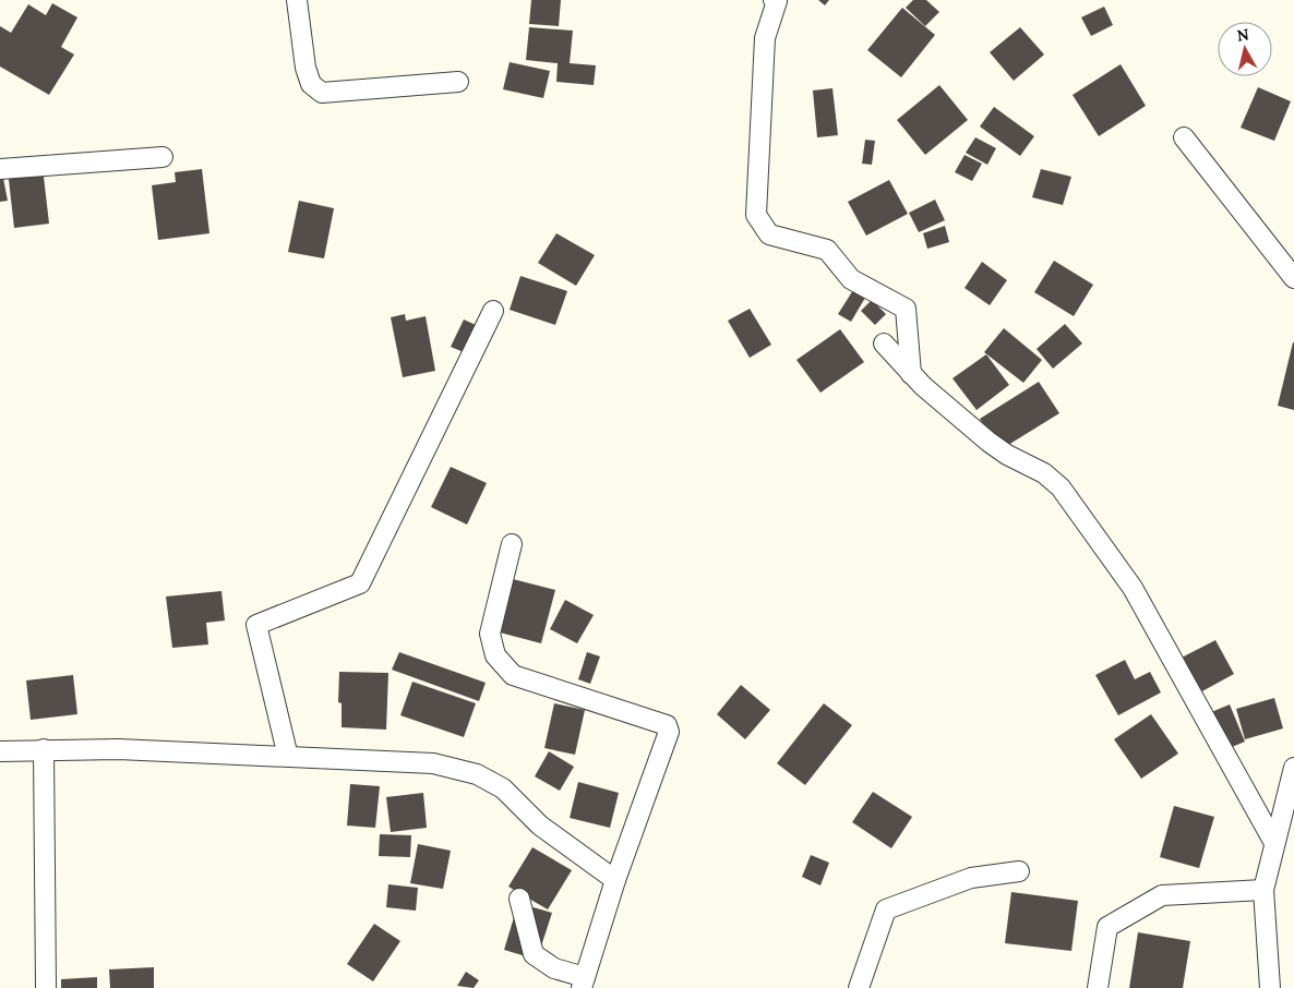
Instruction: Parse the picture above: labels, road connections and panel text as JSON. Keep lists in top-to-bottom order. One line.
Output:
{"north":"top"}
